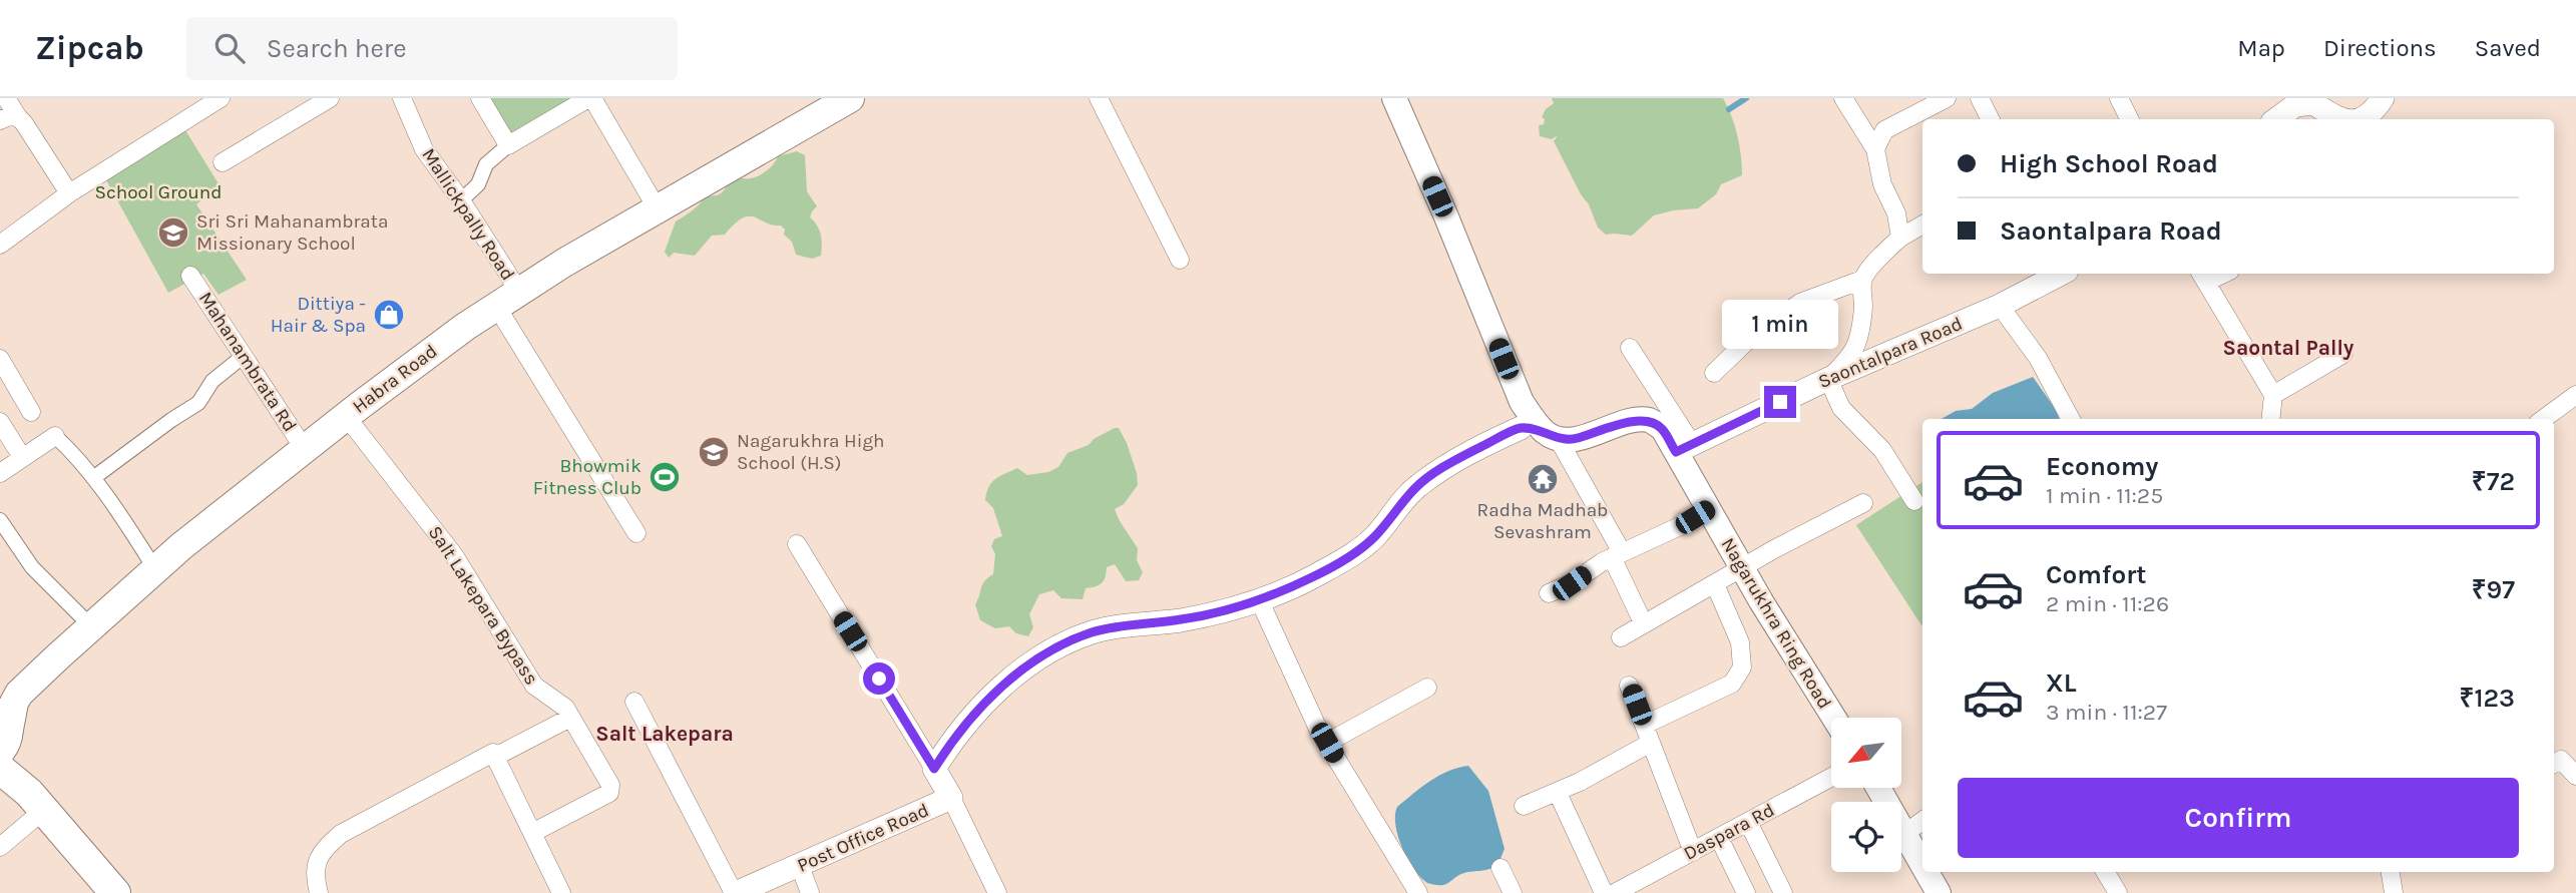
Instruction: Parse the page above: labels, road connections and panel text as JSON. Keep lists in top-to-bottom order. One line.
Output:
{"streets":{"main road":["Habra Road","Nagarukhra Ring Road"],"street":["Mallickpally Road","Saontalpara Road","Mahanambrata Rd","Salt Lakepara Bypass","Daspara Rd","Post Office Road"]},"crossings":[["Mallickpally Road","Habra Road"],["Saontalpara Road","Nagarukhra Ring Road"],["Mahanambrata Rd","Habra Road"],["Habra Road","Salt Lakepara Bypass"]],"districts":["Saontal Pally","Salt Lakepara"],"parks":["School Ground"],"places":{"school or university":["Sri Sri Mahanambrata Missionary School","Nagarukhra High School (H.S)"],"shop":["Dittiya - Hair & Spa"],"sports":["Bhowmik Fitness Club"],"temple":["Radha Madhab Sevashram"]},"north":"bottom left","page":{"header":"Zipcab","search":"Search here","nav":["Map","Directions","Saved"],"banner":["High School Road","Saontalpara Road"],"bubble":"1 min","list":[{"name":"Economy","note":"1 min · 11:25","value":"₹72"},{"name":"Comfort","note":"2 min · 11:26","value":"₹97"},{"name":"XL","note":"3 min · 11:27","value":"₹123"}],"buttons":"Confirm"}}
